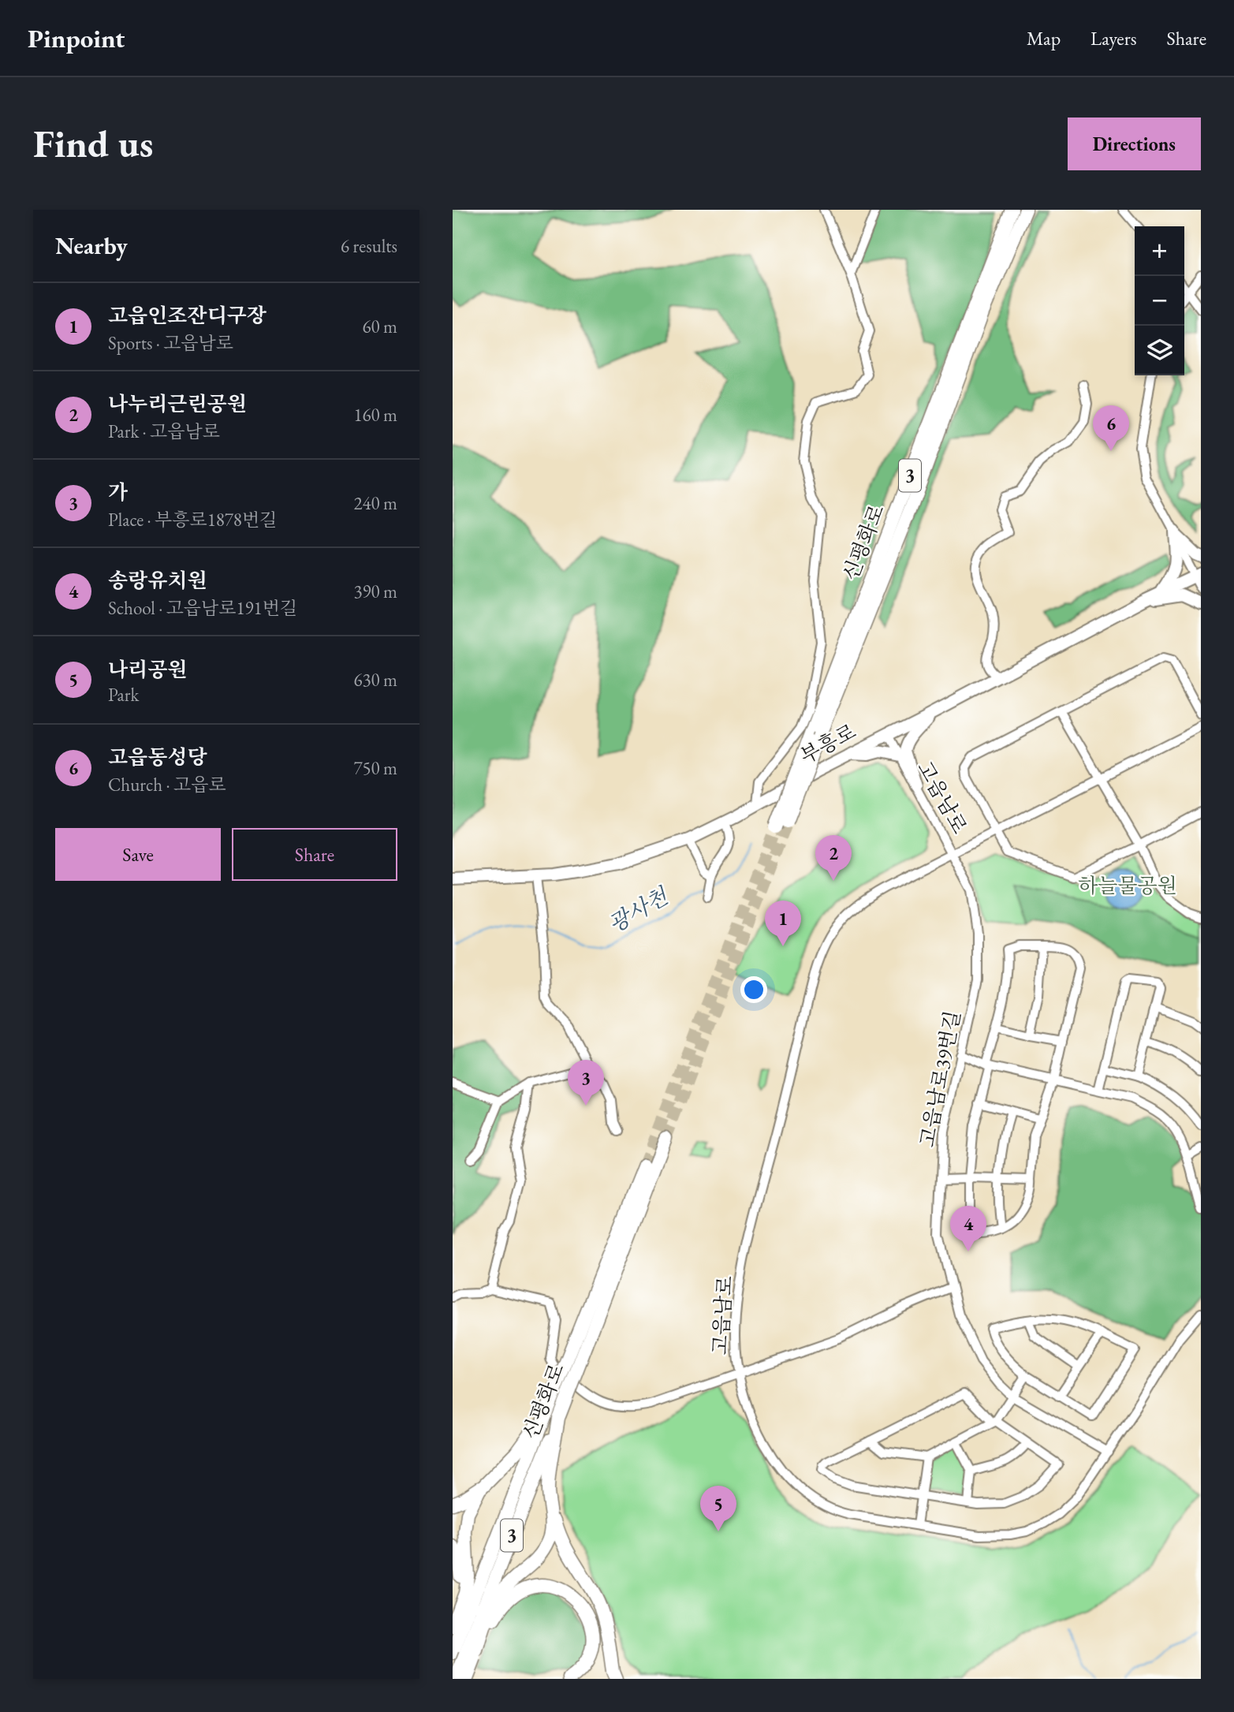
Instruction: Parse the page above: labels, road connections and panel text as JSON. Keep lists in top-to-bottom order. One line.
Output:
{"streets":{"highway":["3","신평화로"],"main road":["부흥로"],"street":["고읍남로","고읍남로39번길"]},"crossings":[["부흥로","고읍남로"],["고읍남로","고읍남로39번길"]],"water":["광사천"],"parks":["하늘물공원"],"page":{"header":"Pinpoint","nav":["Map","Layers","Share"],"buttons":["Directions",["Save","Share"]],"title":"Find us","heading":["Nearby","6 results"],"map_buttons":["+","−"],"list":[{"mark":"1","name":"고읍인조잔디구장","note":"Sports · 고읍남로","value":"60 m"},{"mark":"2","name":"나누리근린공원","note":"Park · 고읍남로","value":"160 m"},{"mark":"3","name":"가","note":"Place · 부흥로1878번길","value":"240 m"},{"mark":"4","name":"송랑유치원","note":"School · 고읍남로191번길","value":"390 m"},{"mark":"5","name":"나리공원","note":"Park","value":"630 m"},{"mark":"6","name":"고읍동성당","note":"Church · 고읍로","value":"750 m"}],"pins":["6","2","1","3","4","5"]}}
